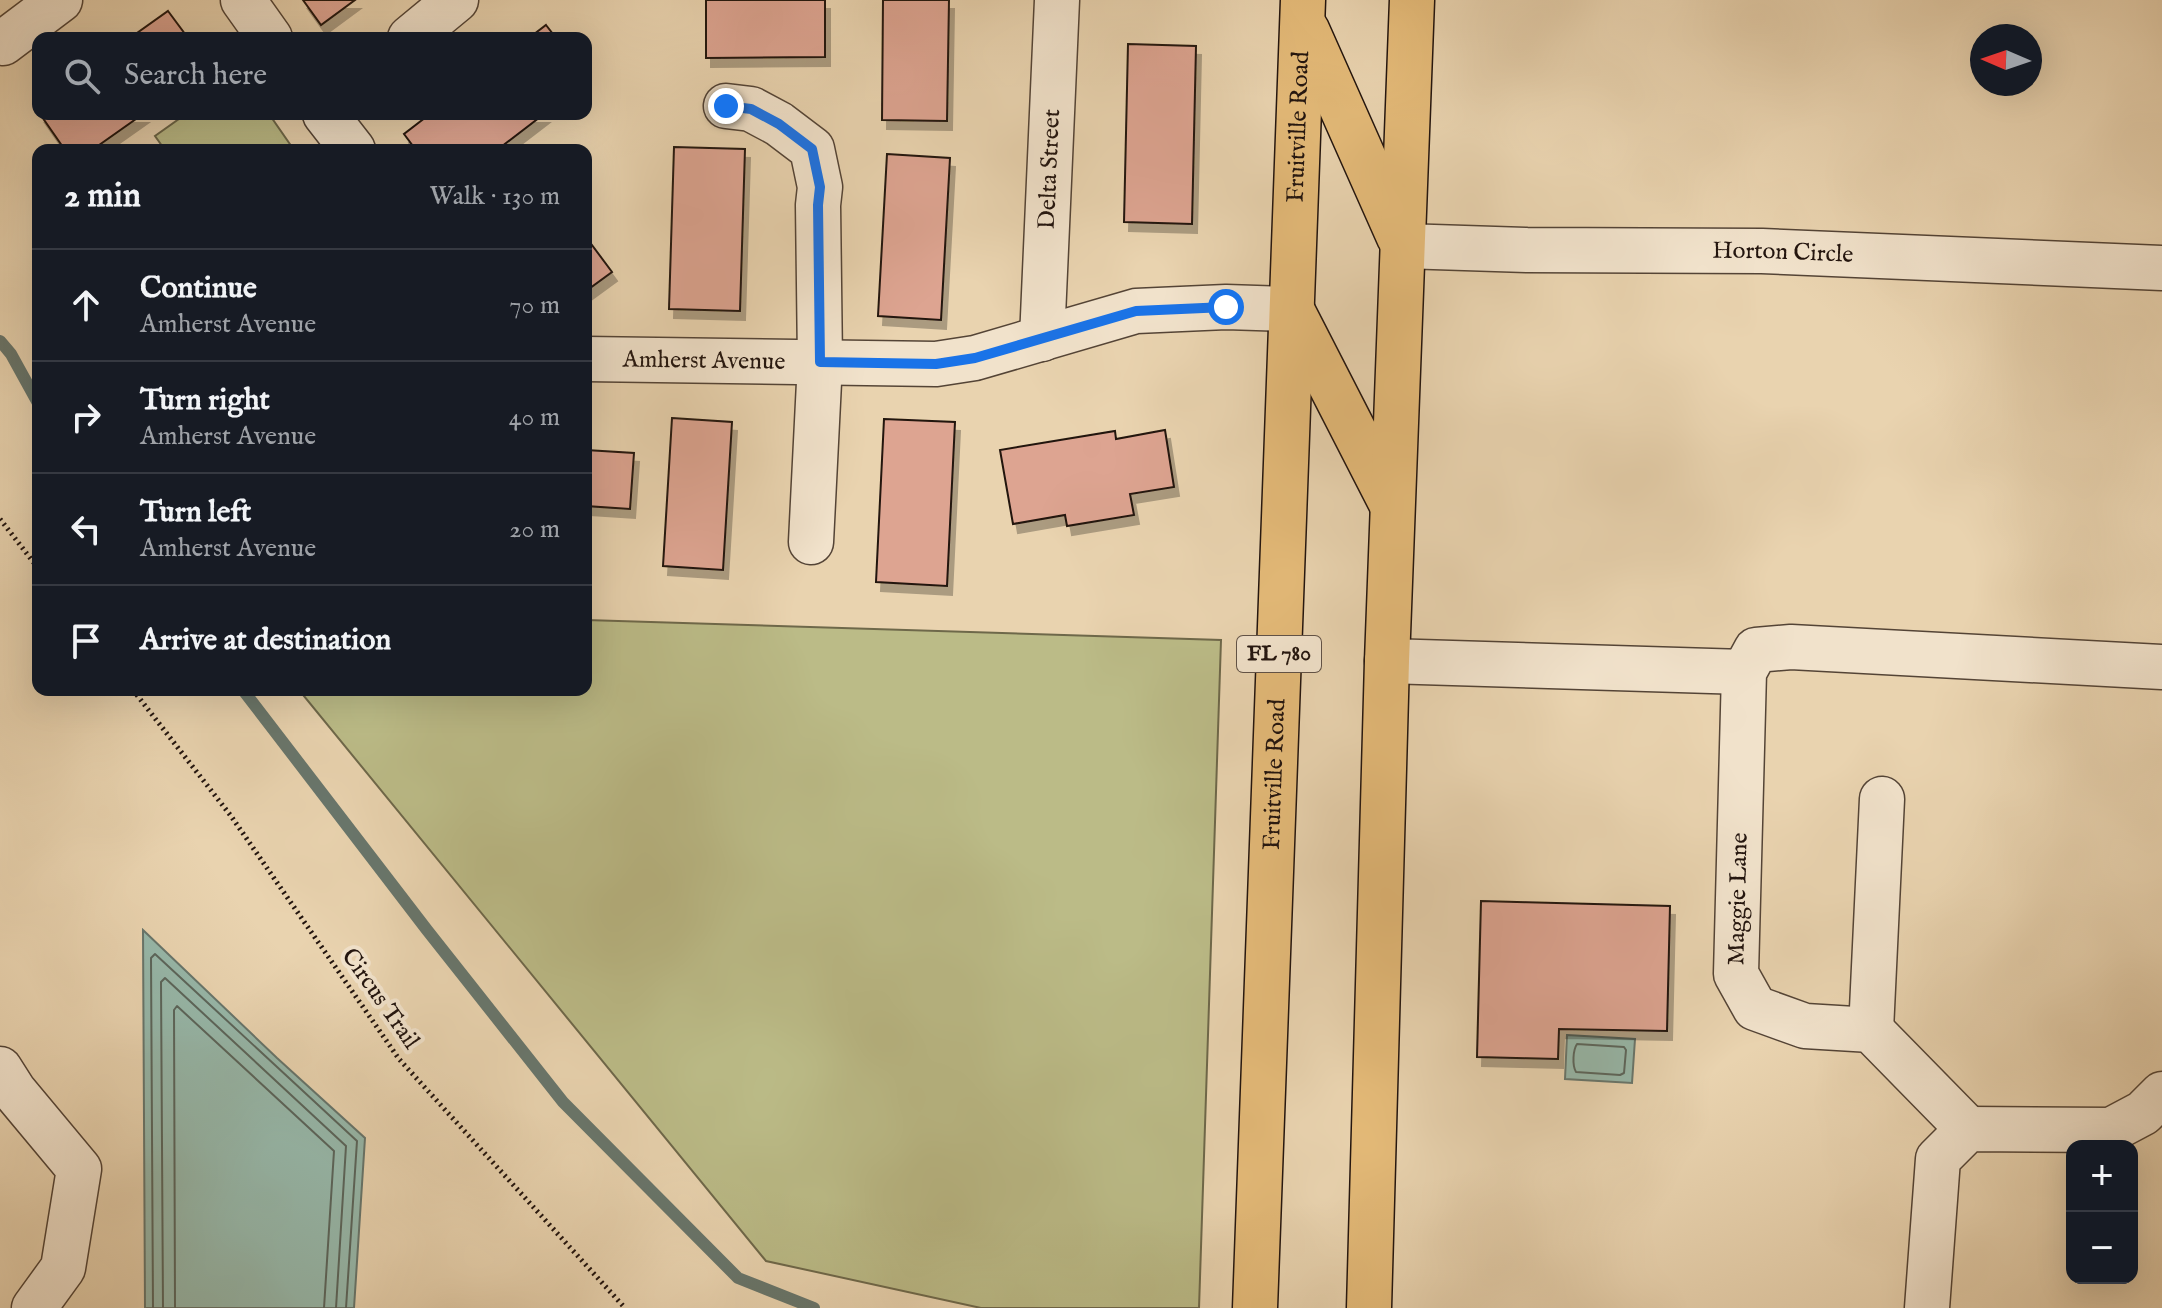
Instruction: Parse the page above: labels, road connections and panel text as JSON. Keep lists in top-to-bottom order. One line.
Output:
{"streets":{"main road":["Fruitville Road","FL 780"],"street":["Delta Street","Horton Circle","Amherst Avenue","Maggie Lane"],"path":["Circus Trail"]},"crossings":[["Fruitville Road","Amherst Avenue"],["Delta Street","Amherst Avenue"]],"north":"left","page":{"search":"Search here","heading":["2 min","Walk · 130 m"],"list":[["Continue","Amherst Avenue","70 m"],["Turn right","Amherst Avenue","40 m"],["Turn left","Amherst Avenue","20 m"],"Arrive at destination"],"map_buttons":["+","−"]}}
